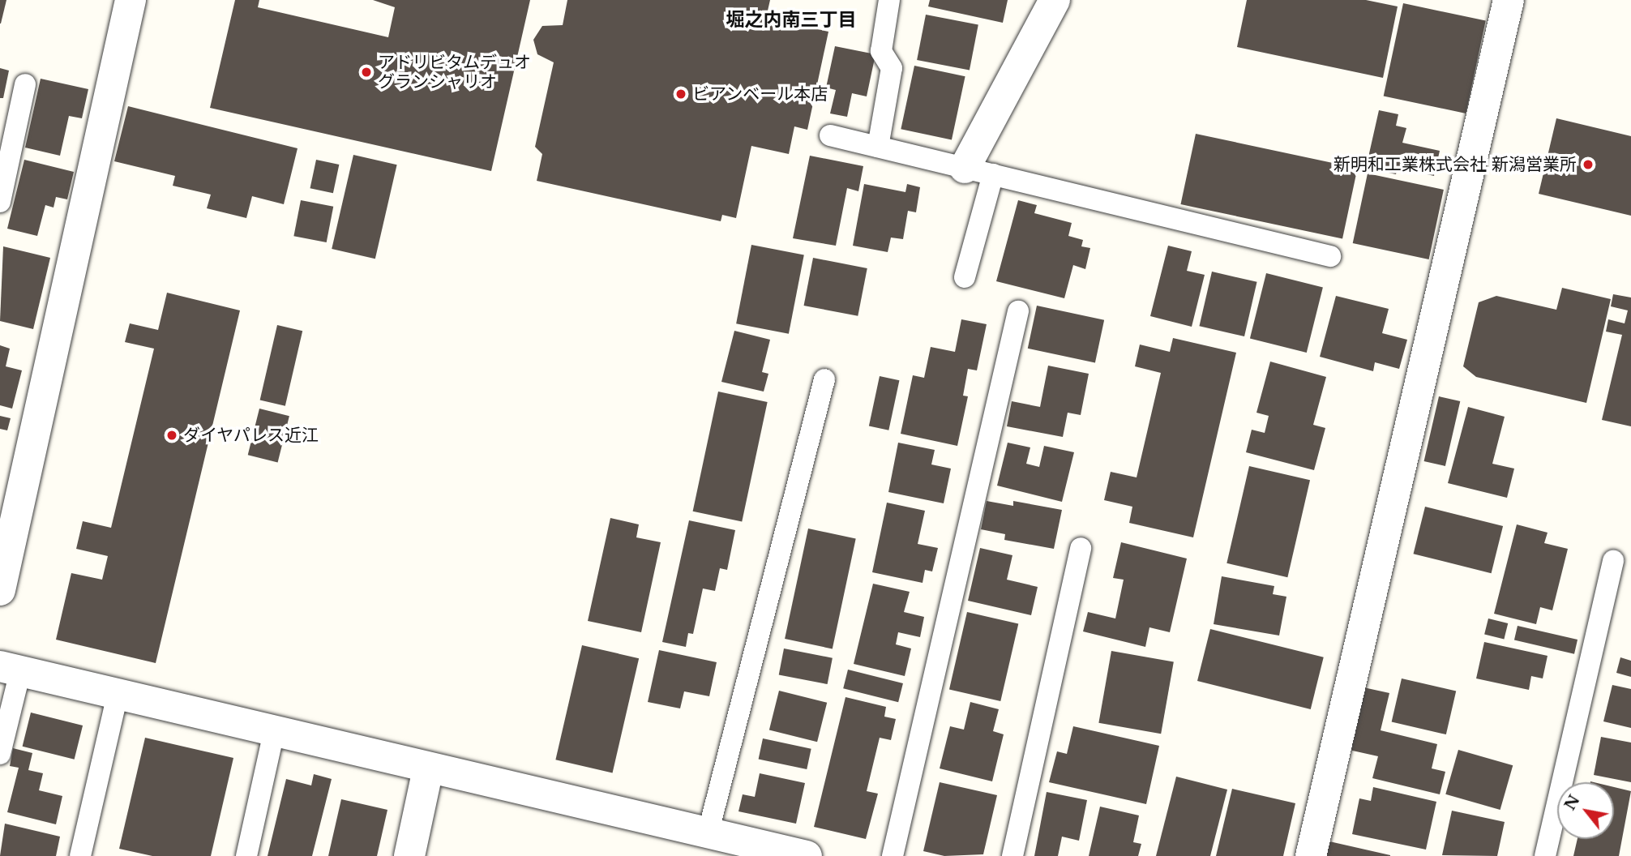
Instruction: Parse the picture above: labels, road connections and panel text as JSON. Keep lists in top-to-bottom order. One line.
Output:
{"districts":["堀之内南三丁目"],"places":["アドリビタムデュオ グランシャリオ","ビアンベール本店","新明和工業株式会社 新潟営業所","ダイヤパレス近江"],"north":"top left"}
